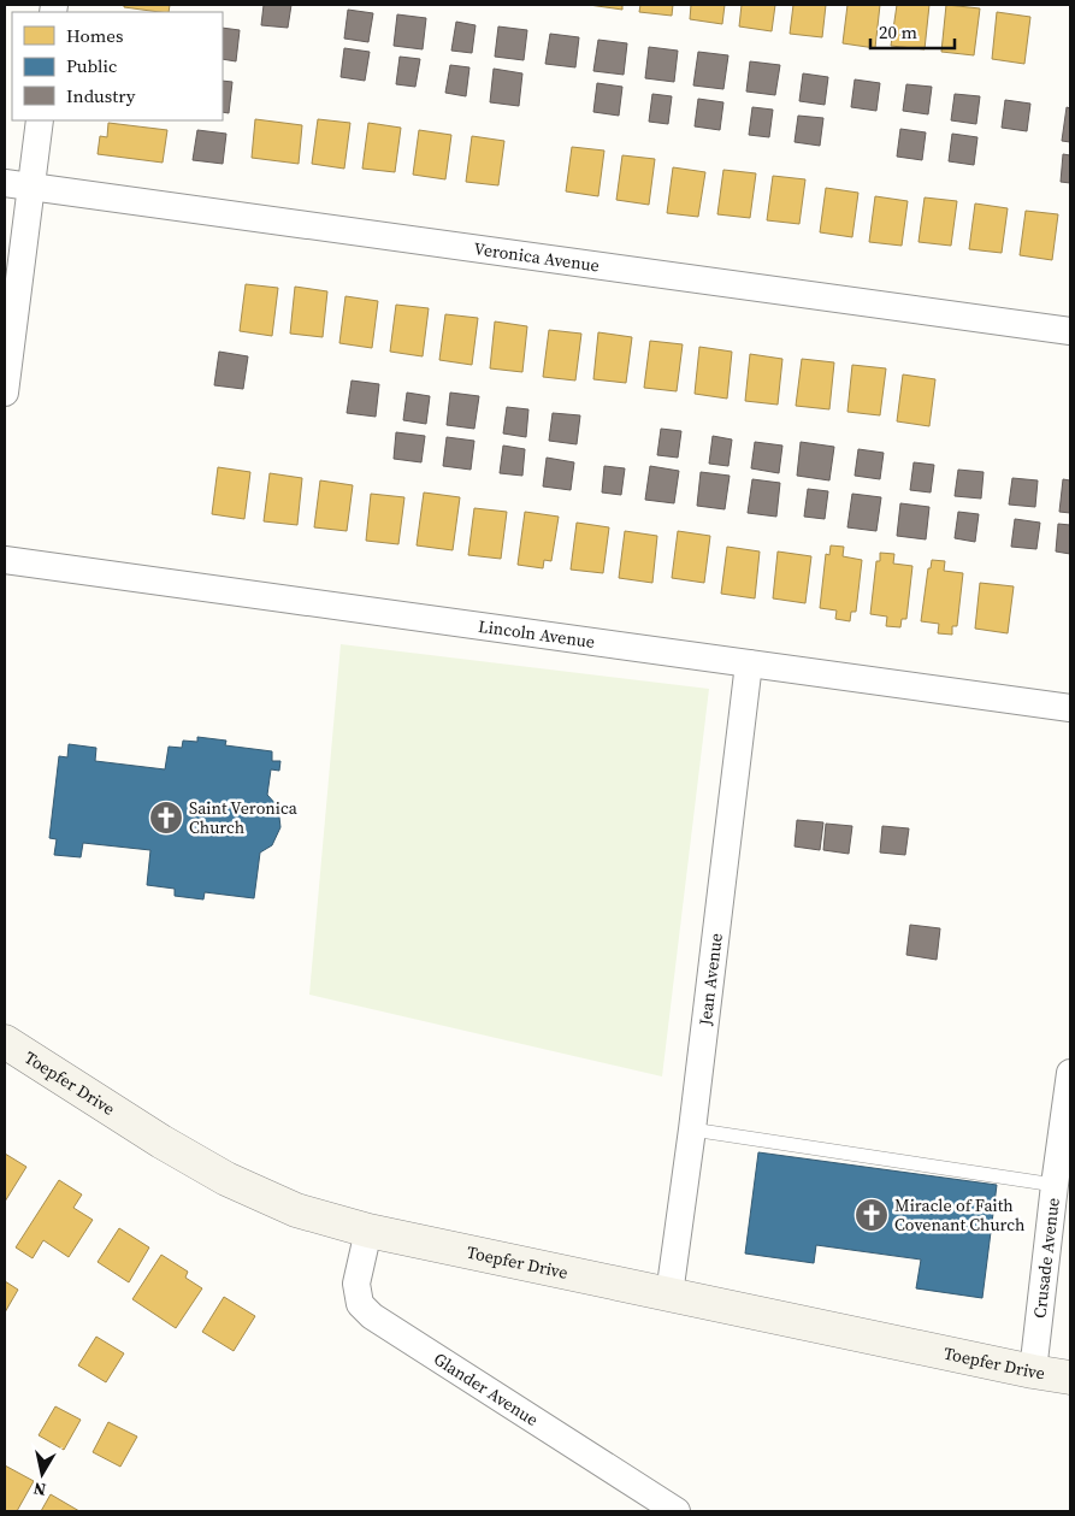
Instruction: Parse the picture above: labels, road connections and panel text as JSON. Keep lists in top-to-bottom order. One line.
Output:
{"streets":{"street":["Veronica Avenue","Lincoln Avenue","Jean Avenue","Toepfer Drive","Crusade Avenue","Glander Avenue"]},"crossings":[["Lincoln Avenue","Jean Avenue"],["Jean Avenue","Toepfer Drive"],["Toepfer Drive","Crusade Avenue"],["Toepfer Drive","Glander Avenue"]],"places":{"church":["Saint Veronica Church","Miracle of Faith Covenant Church"]},"legend":["Homes","Public","Industry"],"scale_bar":"20 m","north":"bottom"}
